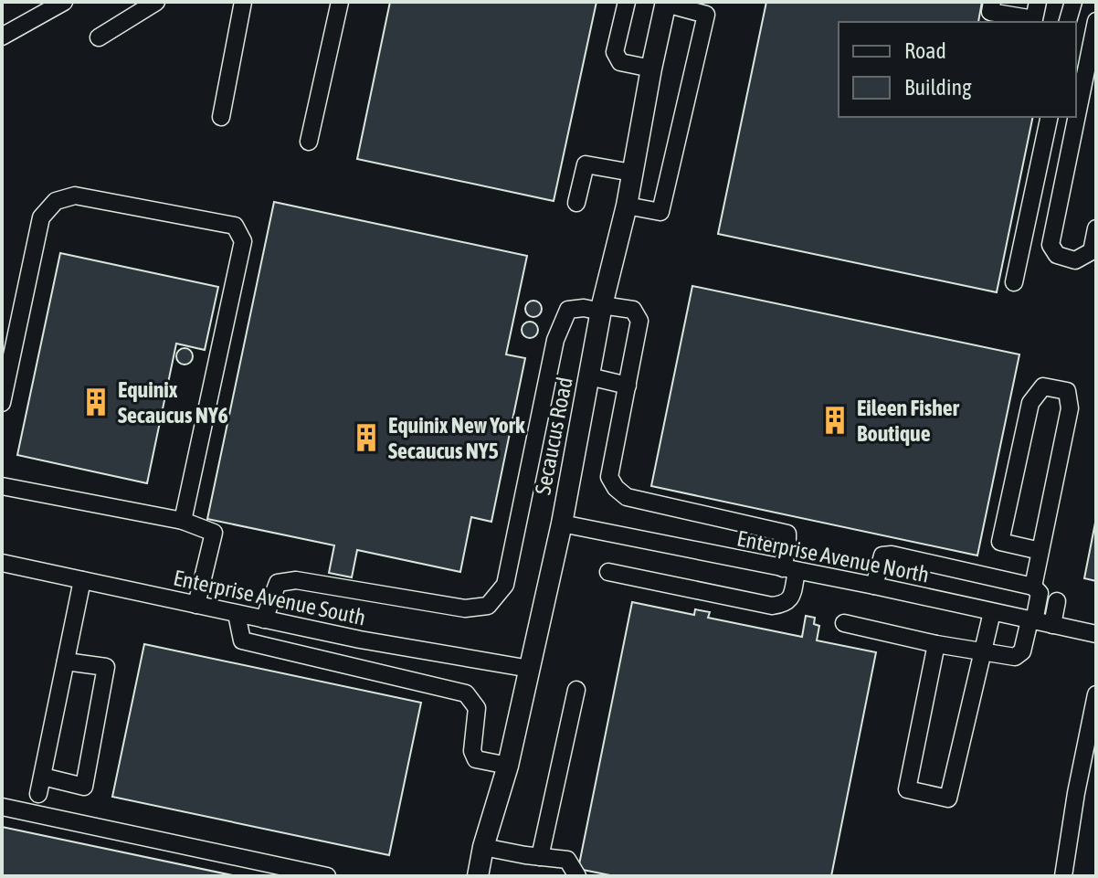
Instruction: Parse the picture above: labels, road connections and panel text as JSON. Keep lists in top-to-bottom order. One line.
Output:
{"streets":{"main road":["Secaucus Road"],"street":["Enterprise Avenue North","Enterprise Avenue South"]},"crossings":[["Secaucus Road","Enterprise Avenue North"],["Secaucus Road","Enterprise Avenue South"]],"places":{"building":["Equinix Secaucus NY6","Eileen Fisher Boutique","Equinix New York Secaucus NY5"]},"legend":["Road","Building"]}
